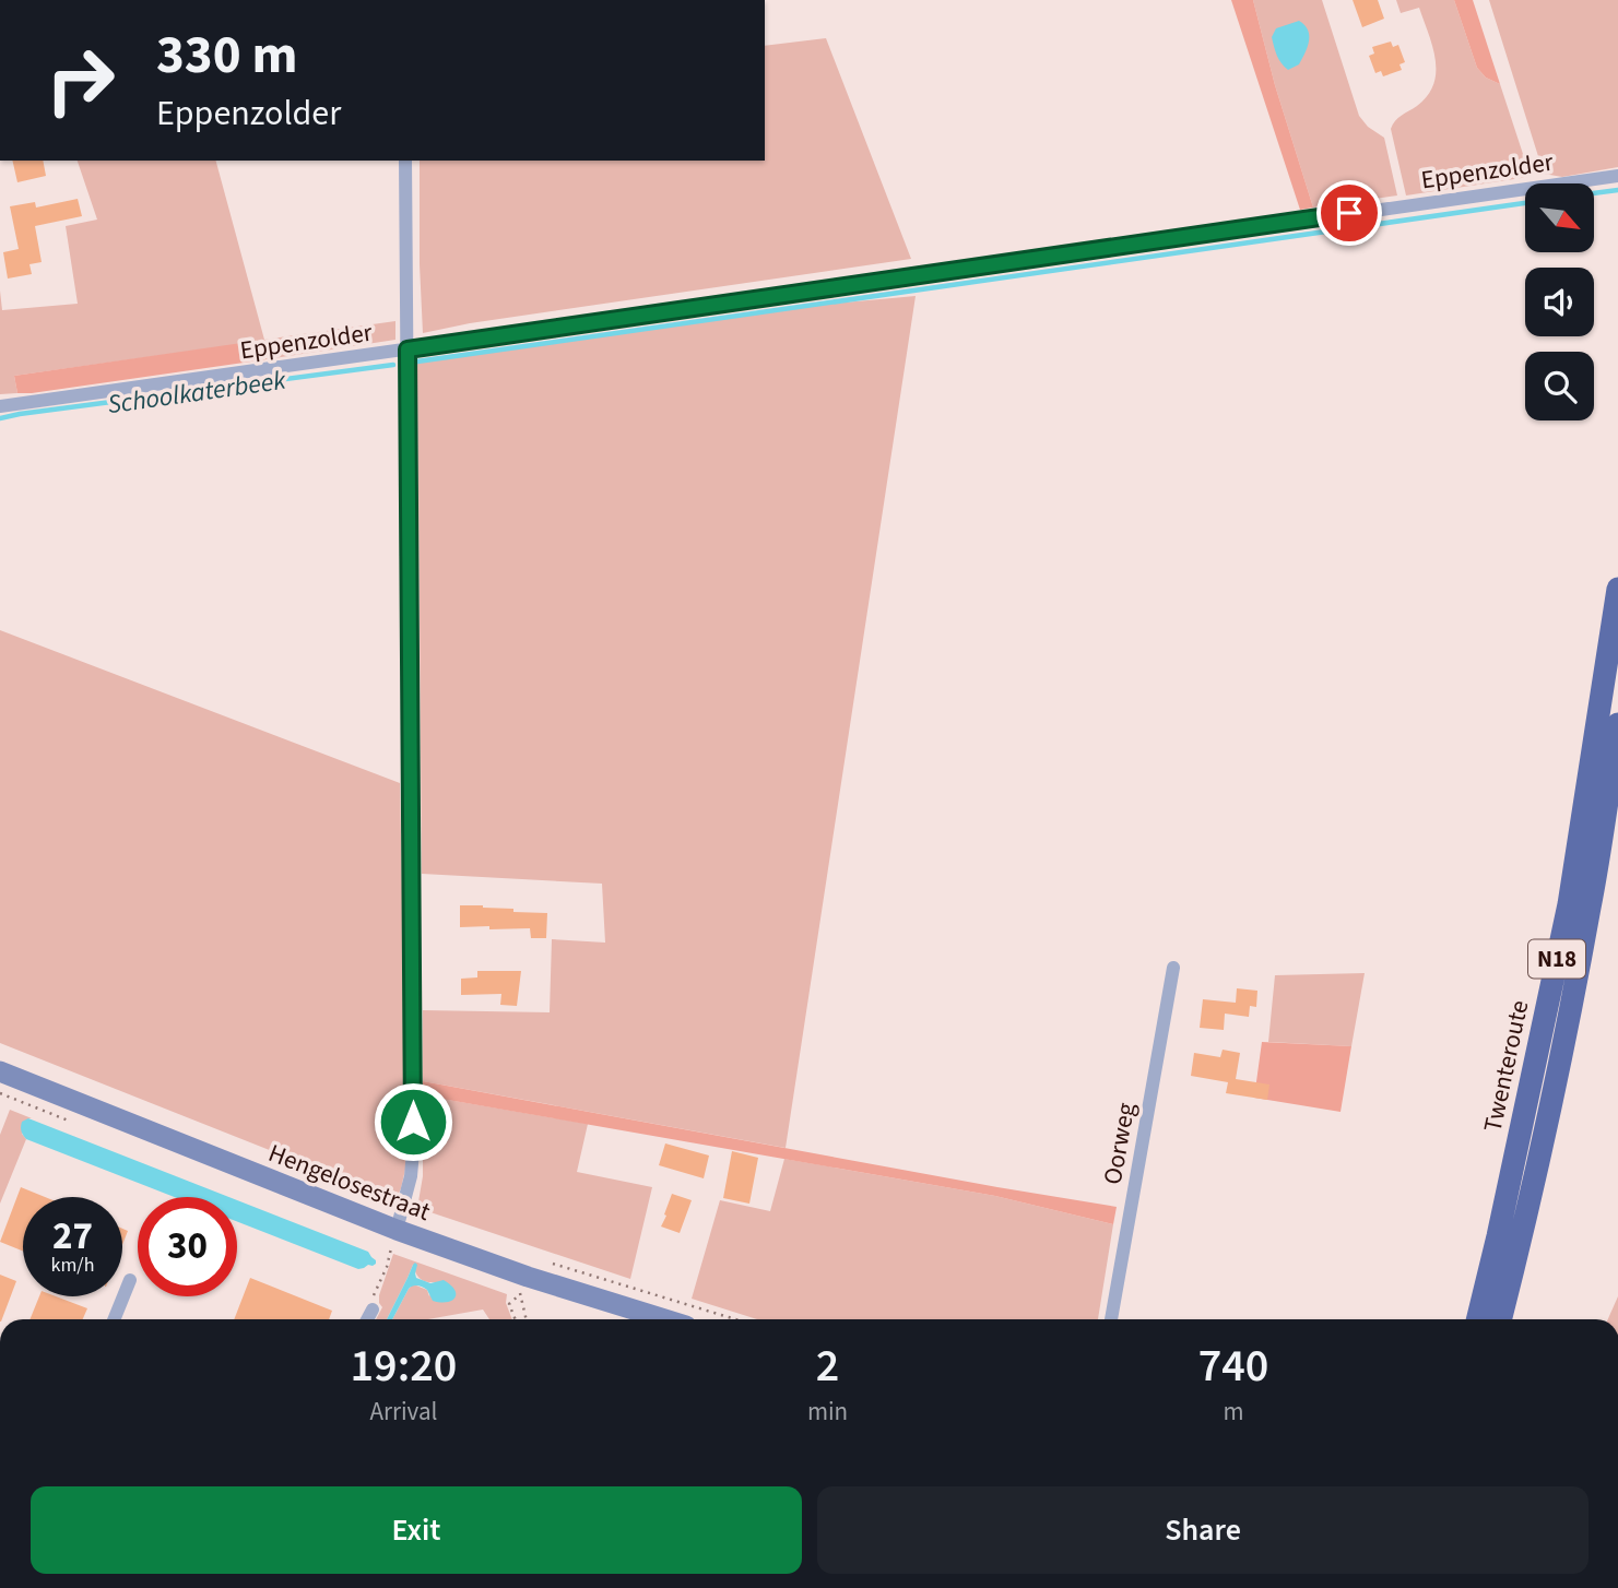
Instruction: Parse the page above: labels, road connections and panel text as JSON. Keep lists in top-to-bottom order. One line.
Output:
{"streets":{"highway":["N18","Twenteroute"],"main road":["Hengelosestraat"],"street":["Eppenzolder","Oorweg"]},"water":["Schoolkaterbeek"],"north":"bottom right","page":{"turn":["330 m","Eppenzolder"],"speed":"27 km/h","limit":"30","eta":["19:20","Arrival","2","min","740","m"],"buttons":["Exit","Share"]}}
